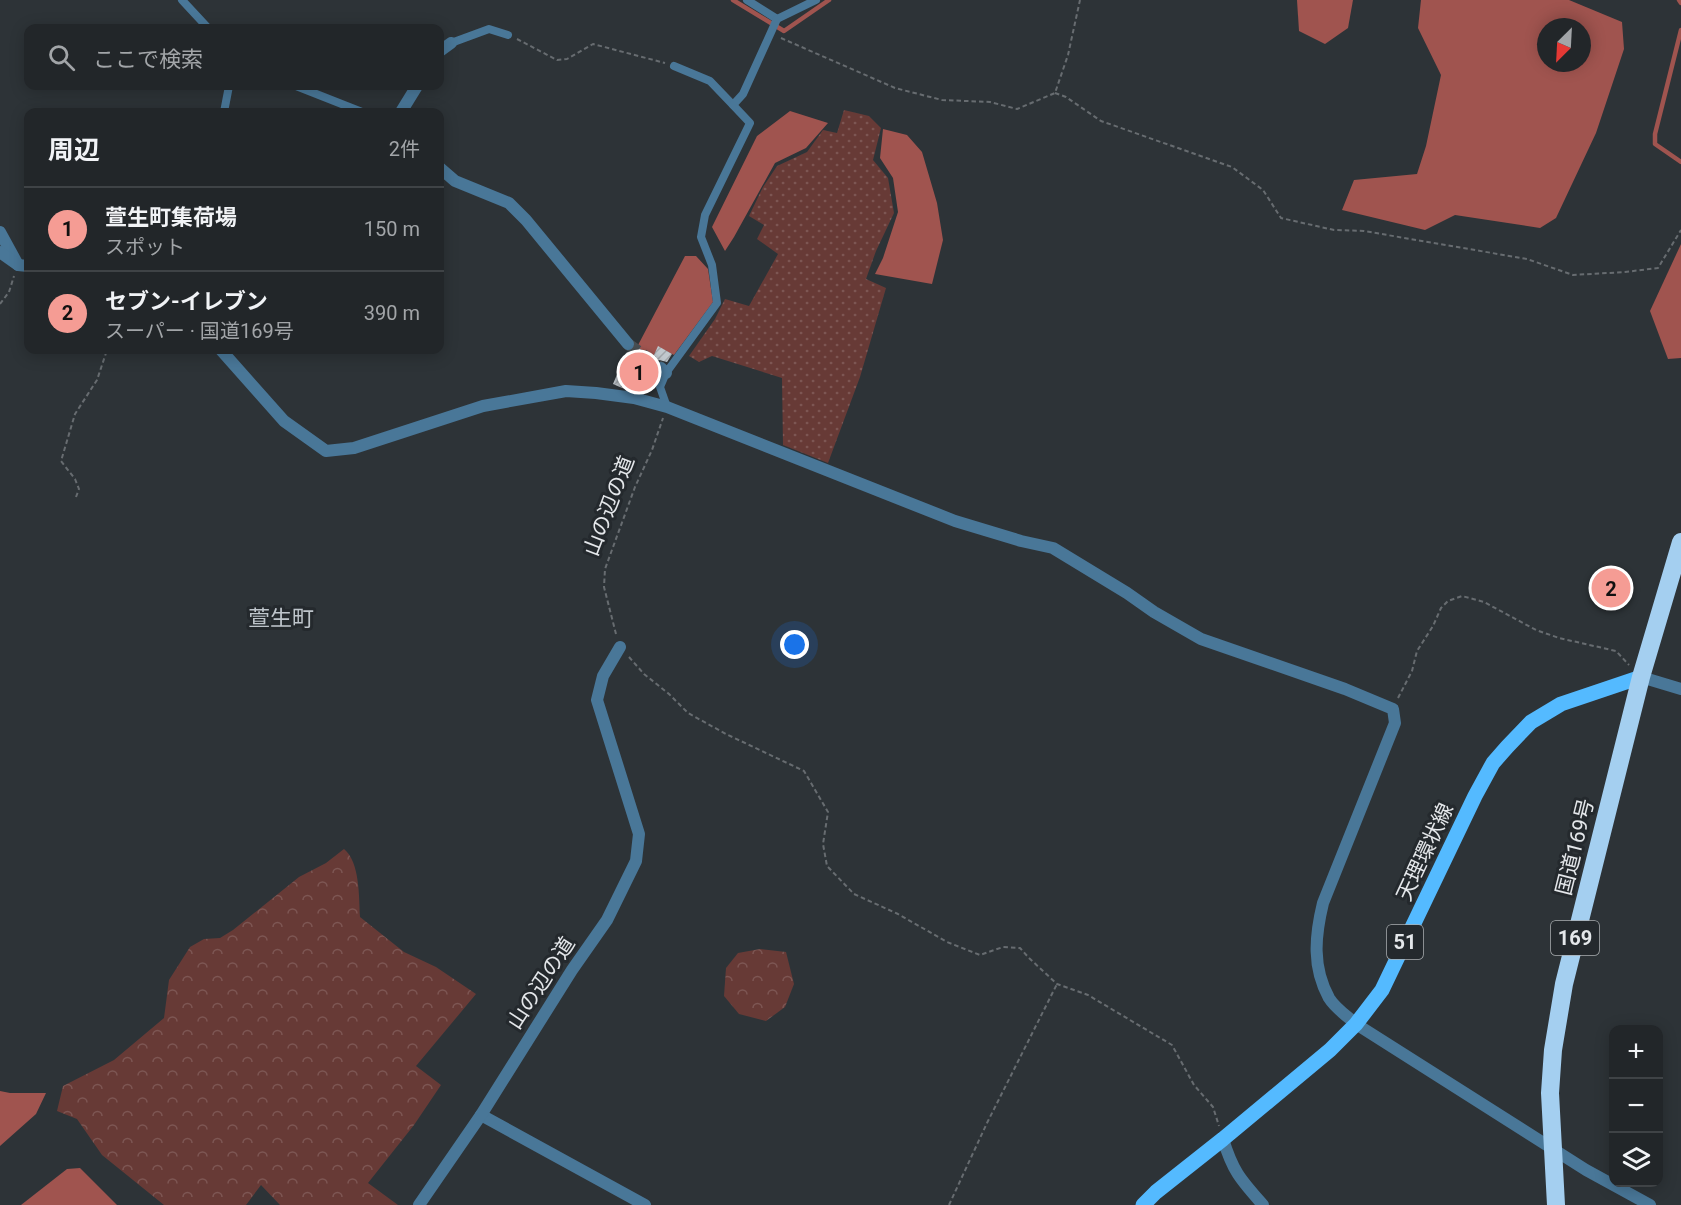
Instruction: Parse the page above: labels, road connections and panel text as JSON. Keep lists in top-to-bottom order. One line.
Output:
{"streets":{"highway":["国道169号","169"],"main road":["天理環状線","51"],"street":["山の辺の道"]},"crossings":[["国道169号","天理環状線"]],"districts":["萱生町"],"north":"bottom left","page":{"search":"ここで検索","heading":["周辺","2件"],"list":[{"mark":"1","name":"萱生町集荷場","note":"スポット","value":"150 m"},{"mark":"2","name":"セブン-イレブン","note":"スーパー · 国道169号","value":"390 m"}],"pins":["1","2"],"map_buttons":["+","−"]}}
